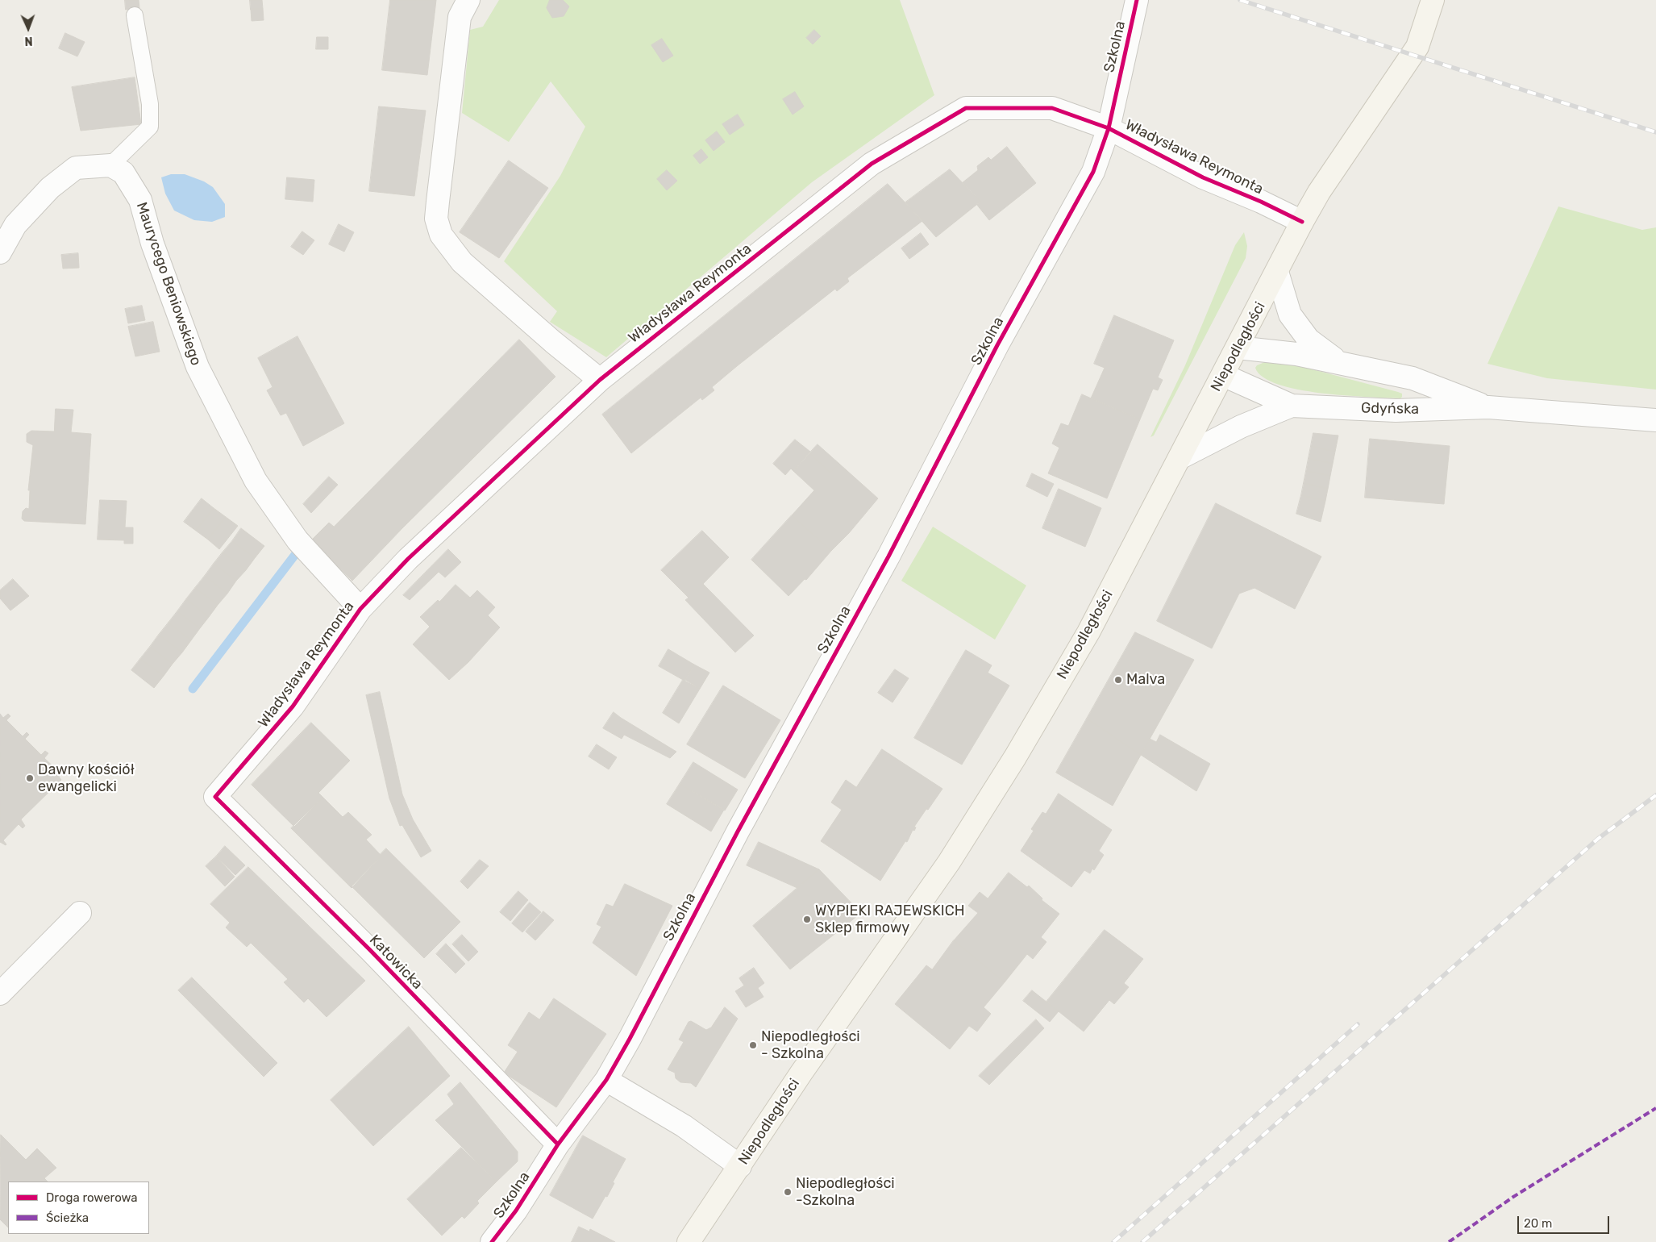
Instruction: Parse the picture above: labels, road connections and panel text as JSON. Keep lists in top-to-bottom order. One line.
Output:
{"streets":{"main road":["Niepodległości"],"street":["Szkolna","Władysława Reymonta","Maurycego Beniowskiego","Gdyńska","Katowicka"]},"crossings":[["Szkolna","Władysława Reymonta"],["Szkolna","Katowicka"],["Władysława Reymonta","Maurycego Beniowskiego"],["Władysława Reymonta","Niepodległości"],["Władysława Reymonta","Katowicka"],["Niepodległości","Gdyńska"]],"places":["Malva","Dawny kościół ewangelicki","WYPIEKI RAJEWSKICH Sklep firmowy","Niepodległości - Szkolna","Niepodległości -Szkolna"],"legend":["Droga rowerowa","Ścieżka"],"scale_bar":"20 m","north":"bottom"}
